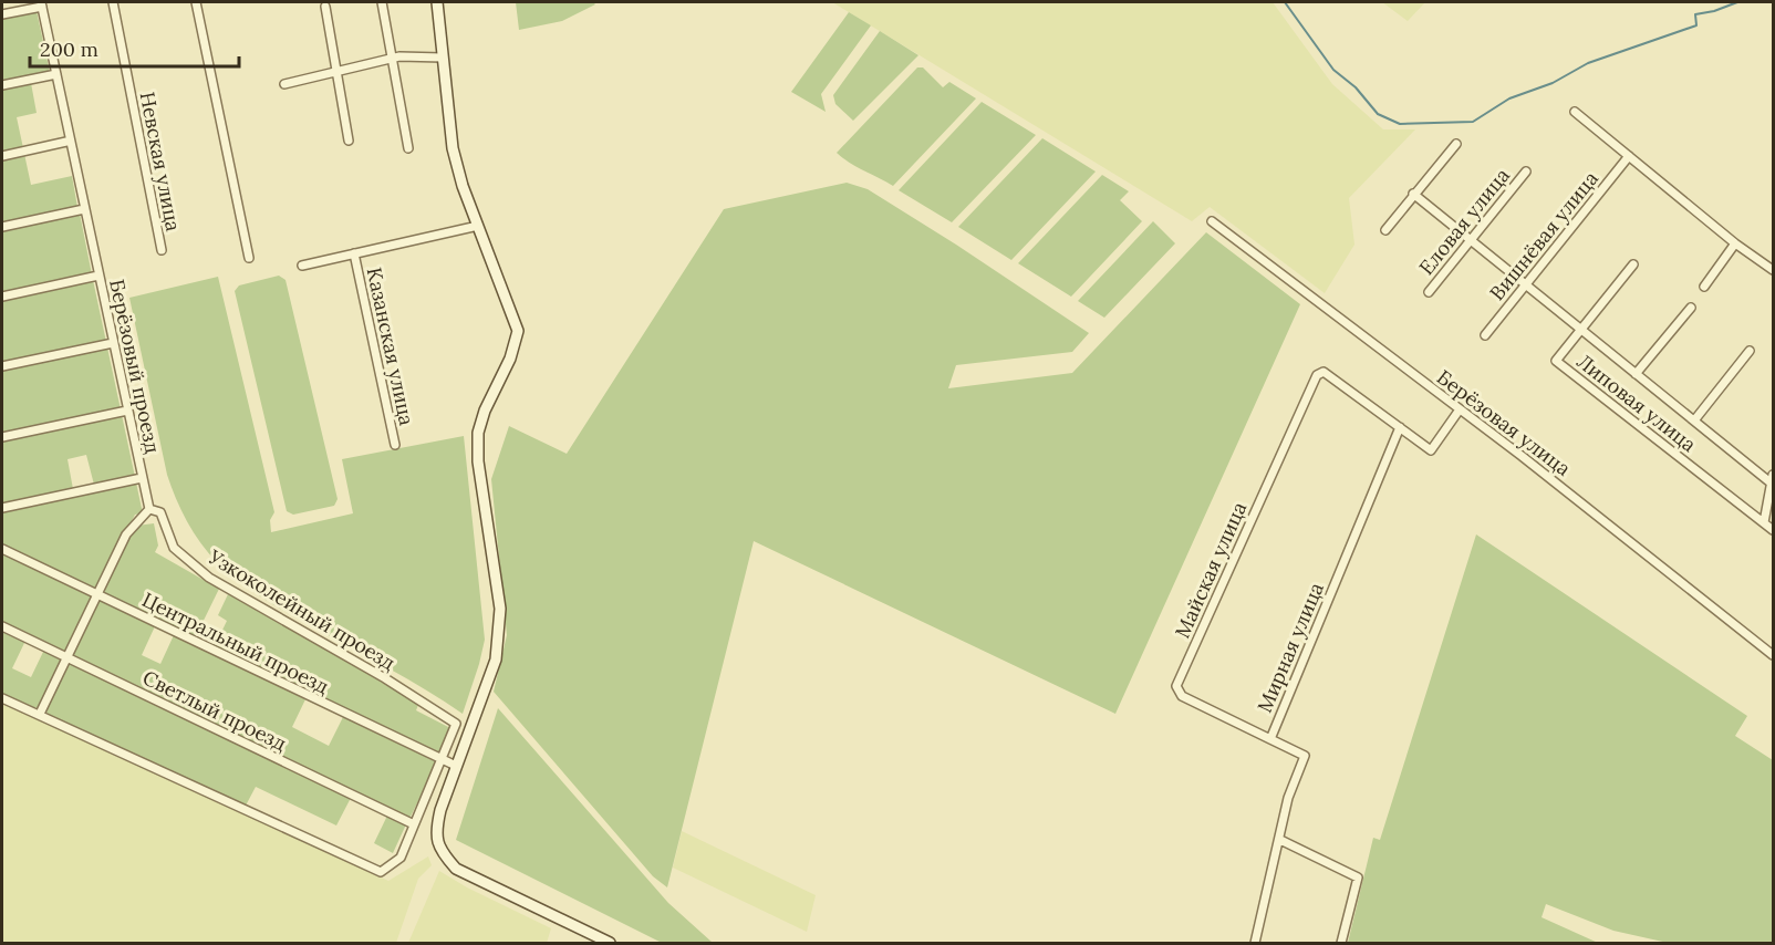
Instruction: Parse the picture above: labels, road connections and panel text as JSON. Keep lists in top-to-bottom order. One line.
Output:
{"streets":{"street":["Невская улица","Еловая улица","Вишнёвая улица","Казанская улица","Берёзовый проезд","Липовая улица","Берёзовая улица","Майская улица","Узкоколейный проезд","Центральный проезд","Мирная улица","Светлый проезд"]},"crossings":[["Берёзовый проезд","Узкоколейный проезд"],["Майская улица","Мирная улица"],["Узкоколейный проезд","Центральный проезд"]],"scale_bar":"200 m"}
